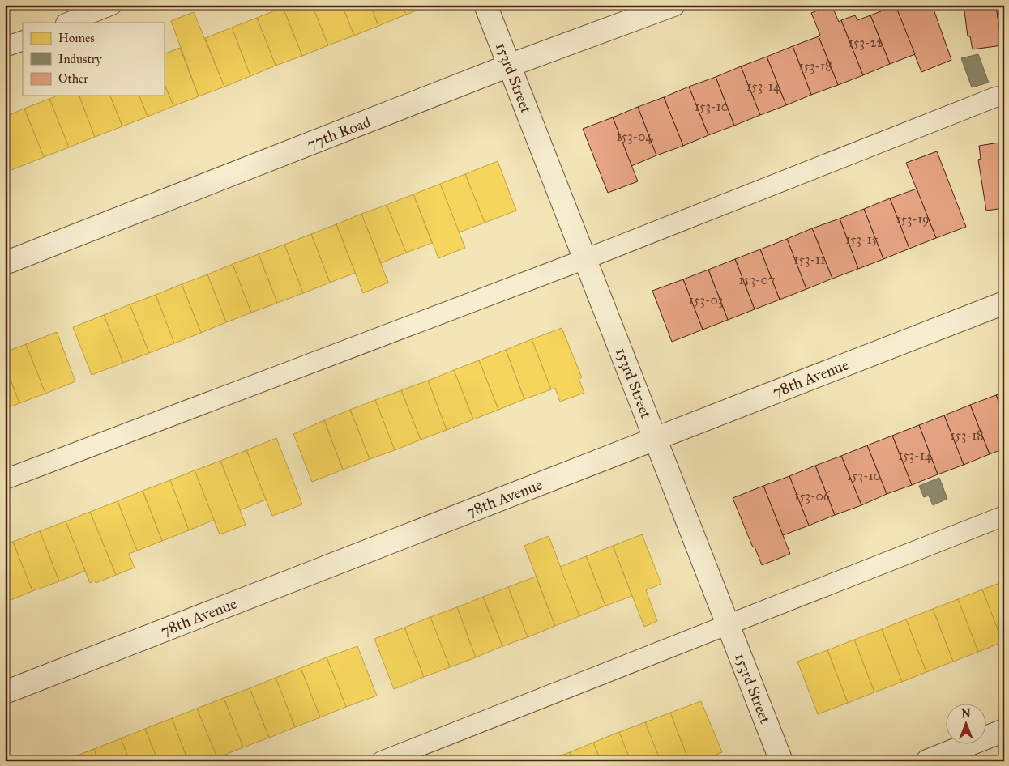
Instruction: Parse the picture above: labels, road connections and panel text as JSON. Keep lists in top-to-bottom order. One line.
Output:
{"streets":{"street":["153rd Street","77th Road","78th Avenue"]},"crossings":[["153rd Street","77th Road"],["153rd Street","78th Avenue"]],"house_numbers":["153-22","153-18","153-14","153-10","153-04","153-19","153-15","153-11","153-07","153-03","153-18","153-14","153-10","153-06"],"legend":["Homes","Industry","Other"],"north":"top"}
